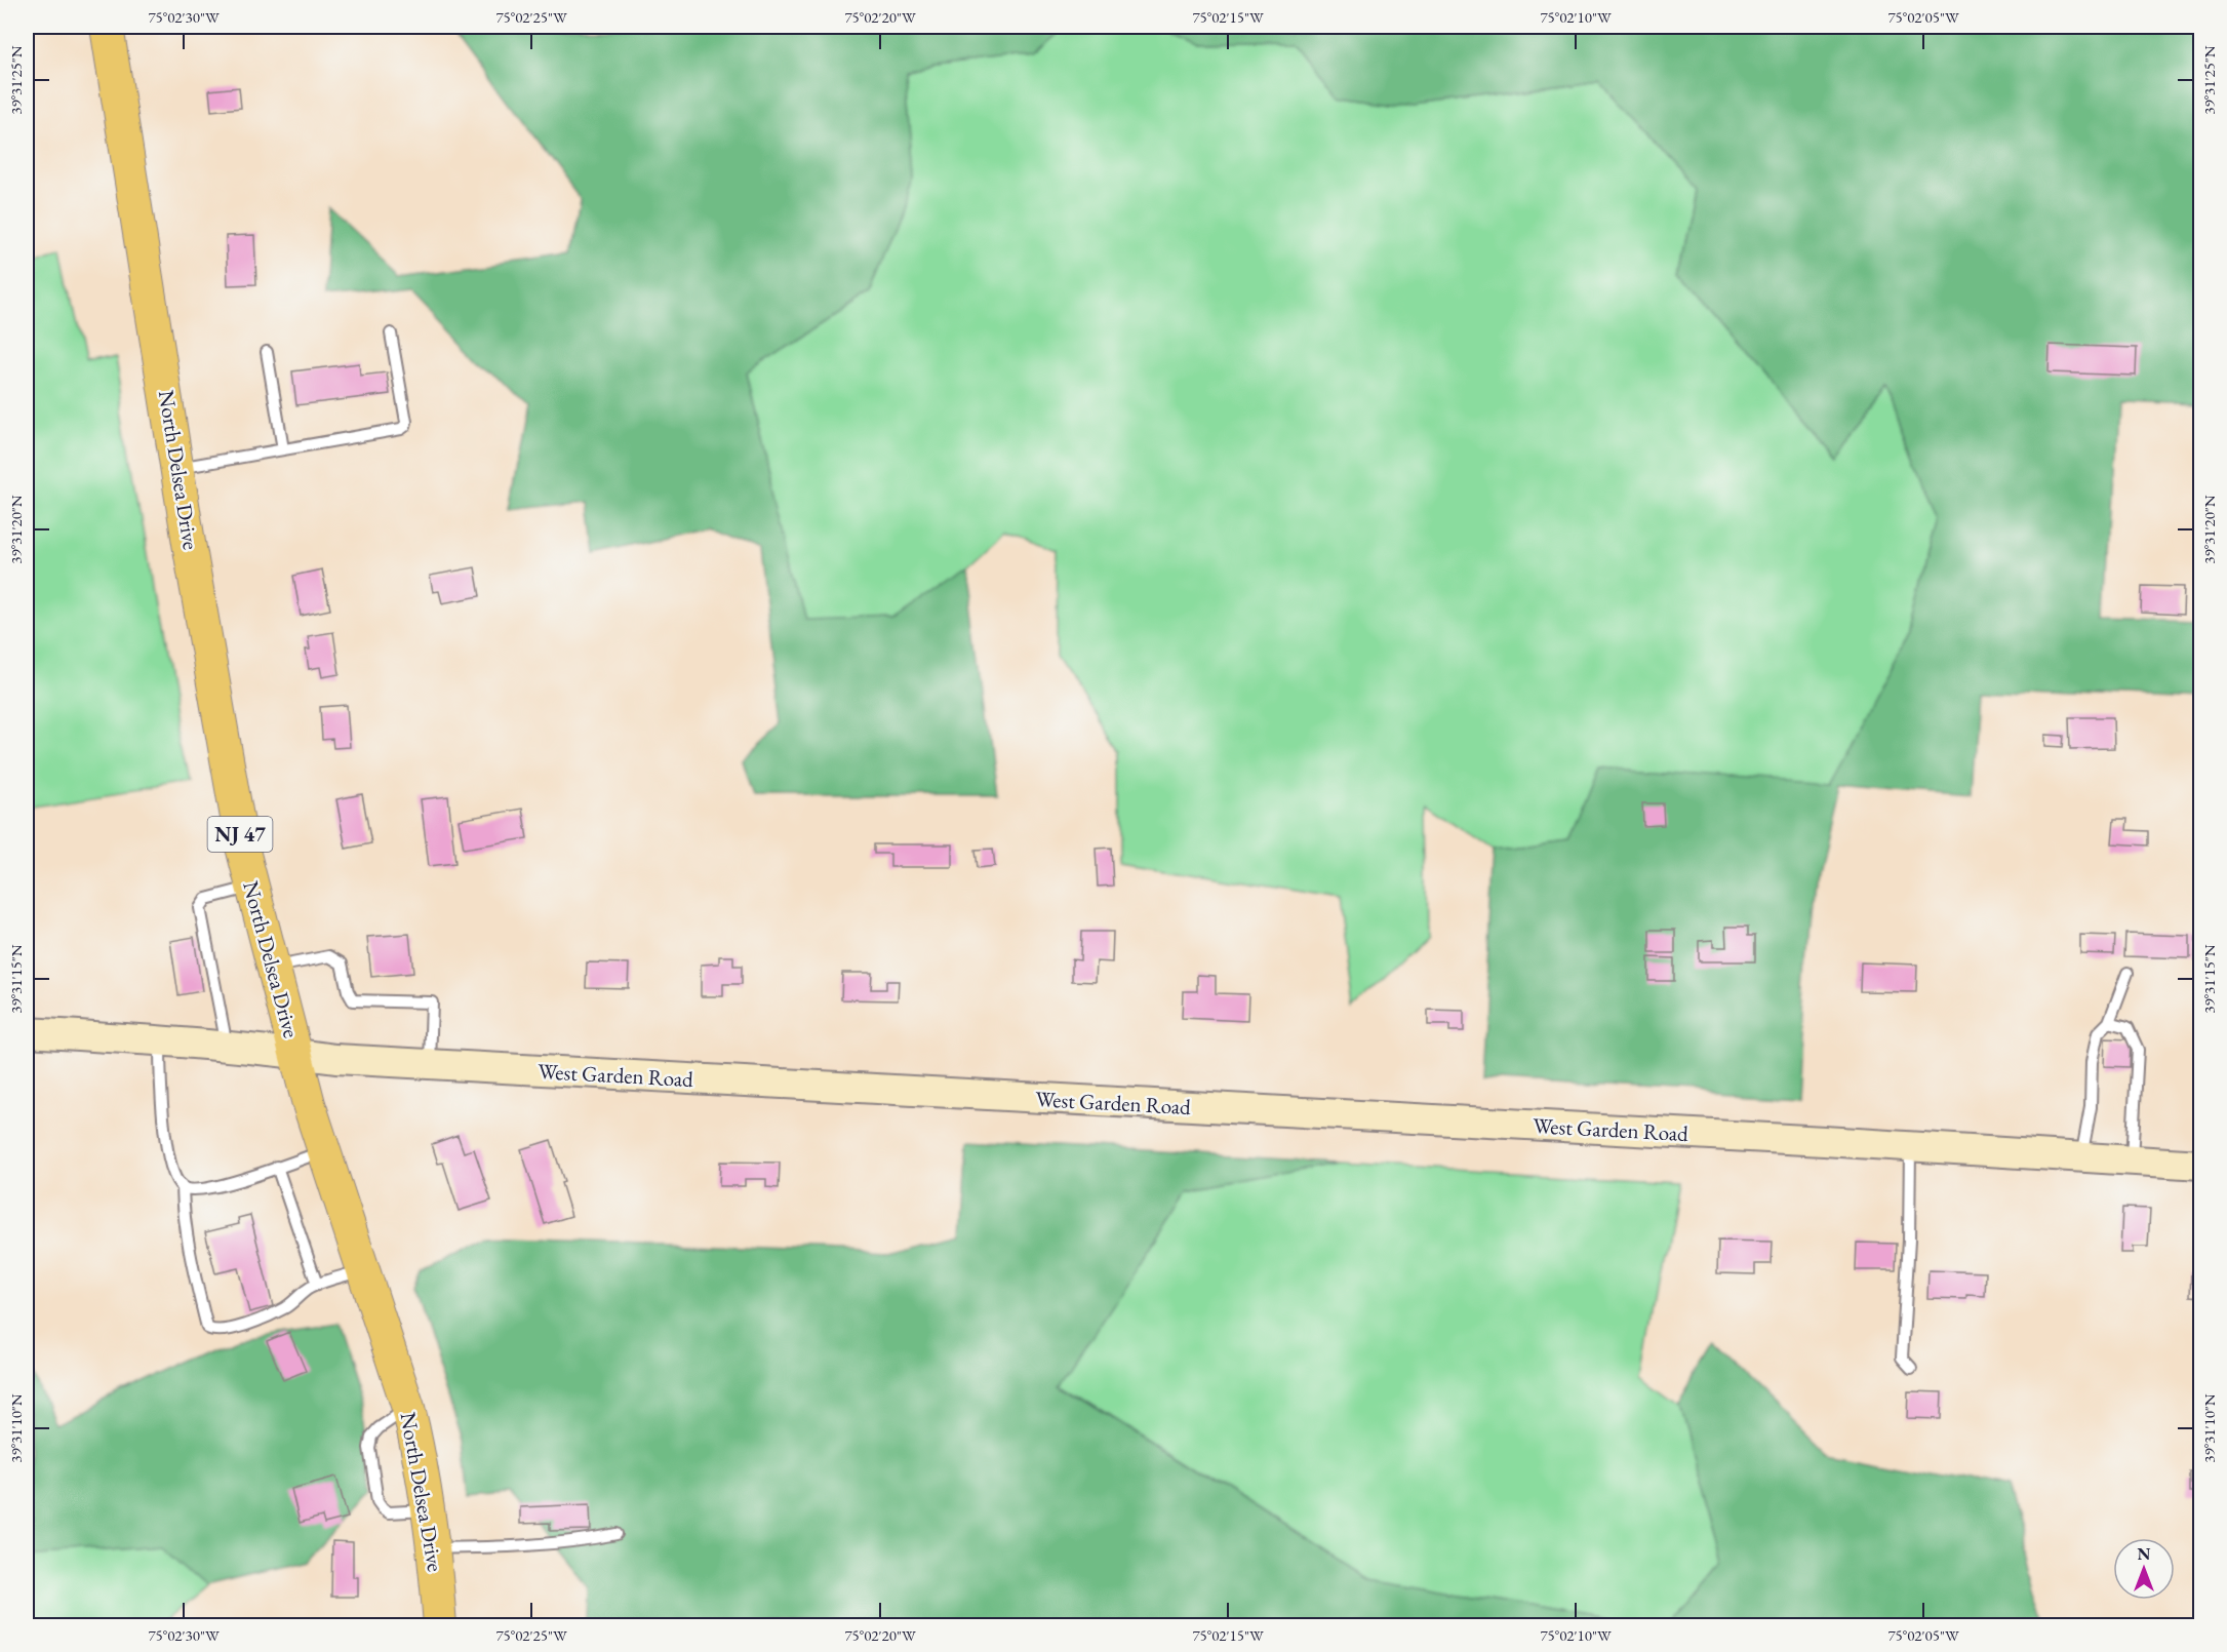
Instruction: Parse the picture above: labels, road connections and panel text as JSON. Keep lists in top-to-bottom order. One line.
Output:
{"streets":{"main road":["North Delsea Drive","NJ 47","West Garden Road"]},"crossings":[["North Delsea Drive","West Garden Road"]],"north":"top","coordinates":["75°02'30\"W","75°02'25\"W","75°02'20\"W","75°02'15\"W","75°02'10\"W","75°02'05\"W","39°31'25\"N","39°31'20\"N","39°31'15\"N","39°31'10\"N"]}
